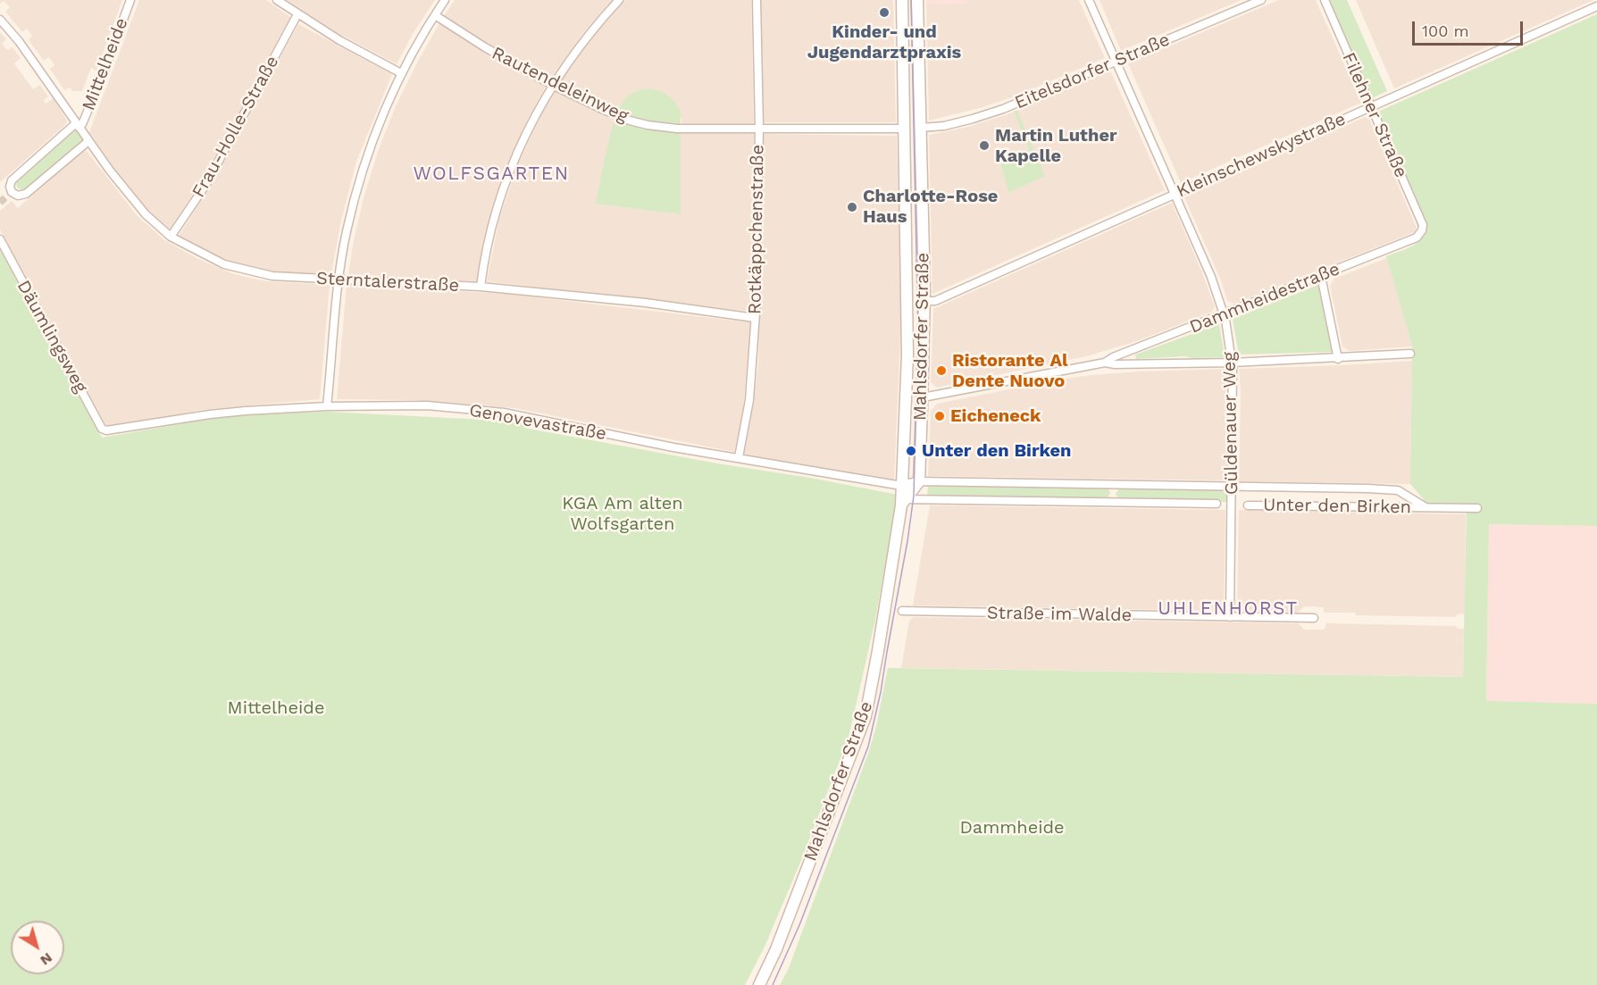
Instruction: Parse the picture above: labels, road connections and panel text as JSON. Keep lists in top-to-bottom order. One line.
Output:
{"streets":{"main road":["Mahlsdorfer Straße"],"street":["Mittelheide","Eitelsdorfer Straße","Rautendeleinweg","Filehner Straße","Frau-Holle-Straße","Kleinschewskystraße","Rotkäppchenstraße","Sterntalerstraße","Dammheidestraße","Däumlingsweg","Genovevastraße","Güldenauer Weg","Unter den Birken","Straße im Walde"]},"crossings":[["Mittelheide","Sterntalerstraße"],["Eitelsdorfer Straße","Mahlsdorfer Straße"],["Eitelsdorfer Straße","Güldenauer Weg"],["Rautendeleinweg","Rotkäppchenstraße"],["Rautendeleinweg","Mahlsdorfer Straße"],["Filehner Straße","Kleinschewskystraße"],["Filehner Straße","Dammheidestraße"],["Frau-Holle-Straße","Sterntalerstraße"],["Kleinschewskystraße","Mahlsdorfer Straße"],["Kleinschewskystraße","Güldenauer Weg"],["Rotkäppchenstraße","Sterntalerstraße"],["Rotkäppchenstraße","Genovevastraße"],["Dammheidestraße","Güldenauer Weg"],["Däumlingsweg","Genovevastraße"],["Mahlsdorfer Straße","Genovevastraße"],["Mahlsdorfer Straße","Unter den Birken"],["Genovevastraße","Unter den Birken"],["Güldenauer Weg","Unter den Birken"],["Güldenauer Weg","Straße im Walde"]],"districts":["WOLFSGARTEN","UHLENHORST"],"parks":["KGA Am alten Wolfsgarten","Mittelheide","Dammheide"],"places":["Kinder- und Jugendarztpraxis","Martin Luther Kapelle","Charlotte-Rose Haus","Ristorante Al Dente Nuovo","Eicheneck","Unter den Birken"],"scale_bar":"100 m","north":"bottom right"}
